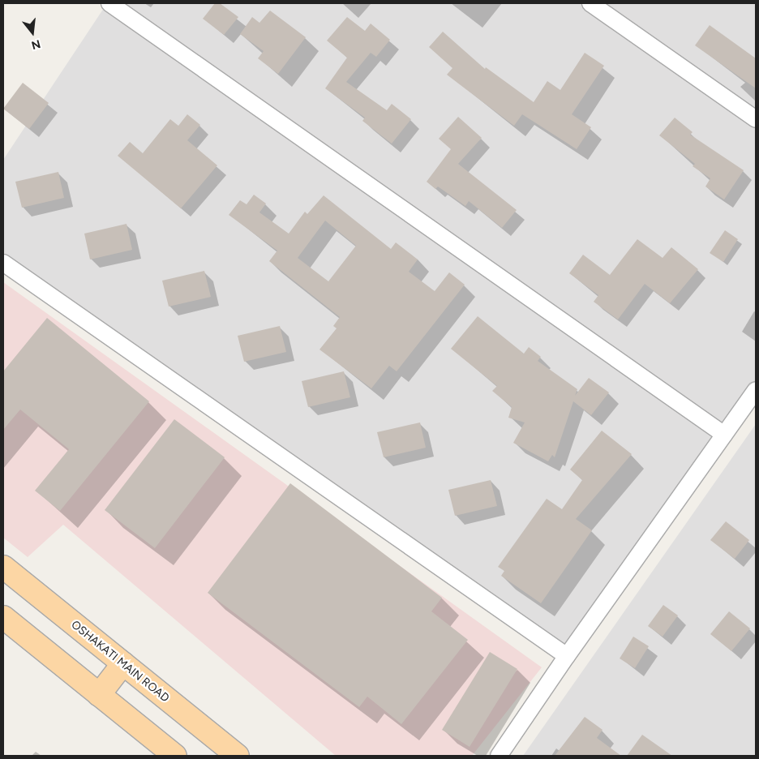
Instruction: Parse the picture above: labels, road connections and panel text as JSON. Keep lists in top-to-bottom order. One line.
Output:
{"streets":{"main road":["OSHAKATI MAIN ROAD"]},"north":"bottom"}
